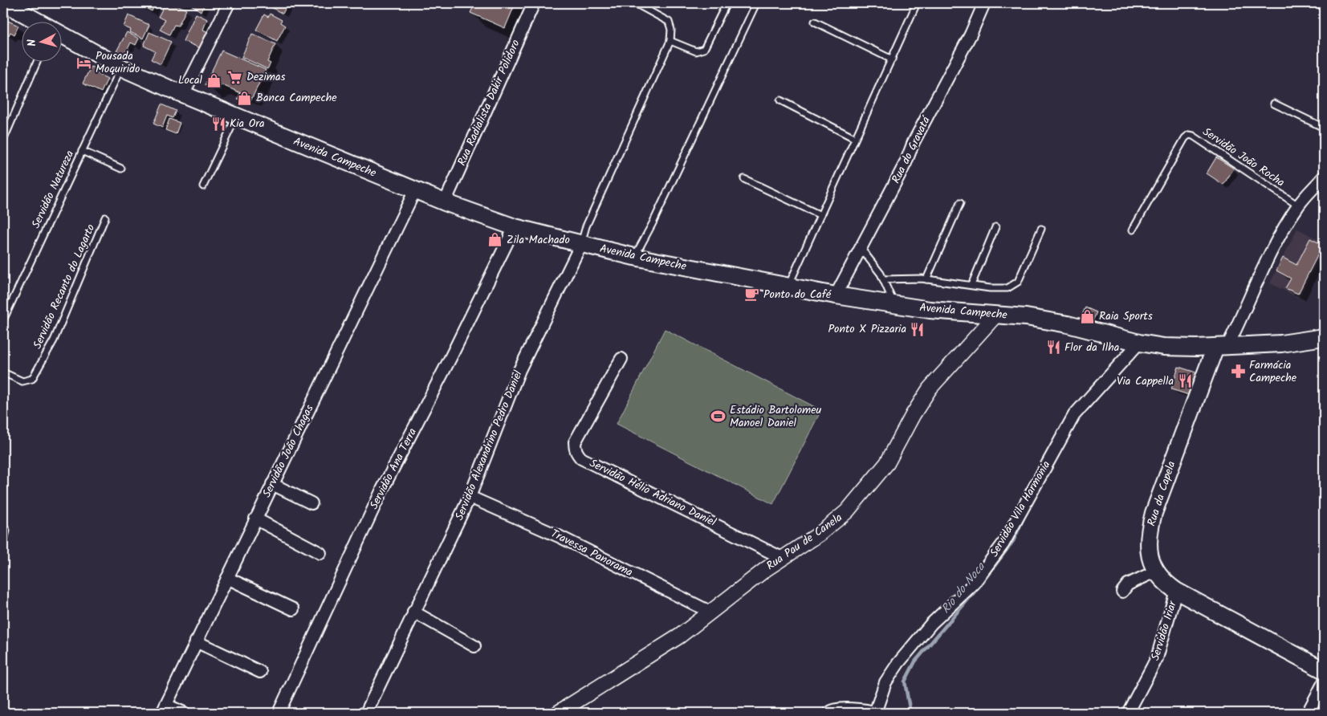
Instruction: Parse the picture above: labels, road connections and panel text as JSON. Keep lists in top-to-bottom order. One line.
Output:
{"streets":{"main road":["Avenida Campeche","Rua da Capela"],"street":["Rua Radialista Dakir Polidoro","Rua do Gravatá","Servidão Alexandrino Pedro Daniel","Servidão João Chagas","Servidão Ana Terra","Servidão Hélio Adriano Daniel","Servidão Vila Harmonia","Rua Pau de Canela","Travessa Panorama","Servidão Iriar"],"lane":["Servidão João Rocha","Servidão Natureza","Servidão Recanto do Lagarto"]},"crossings":[["Rua Radialista Dakir Polidoro","Avenida Campeche"],["Rua do Gravatá","Avenida Campeche"],["Avenida Campeche","Servidão Natureza"],["Avenida Campeche","Servidão Alexandrino Pedro Daniel"],["Avenida Campeche","Servidão João Chagas"],["Avenida Campeche","Servidão Ana Terra"],["Avenida Campeche","Rua da Capela"],["Avenida Campeche","Servidão Vila Harmonia"],["Avenida Campeche","Rua Pau de Canela"],["Servidão João Rocha","Rua da Capela"],["Servidão Alexandrino Pedro Daniel","Travessa Panorama"],["Servidão Hélio Adriano Daniel","Rua Pau de Canela"],["Rua da Capela","Servidão Iriar"],["Rua Pau de Canela","Travessa Panorama"]],"water":["Rio do Noca"],"places":{"hotel":["Pousada Moquirido"],"supermarket":["Dezimas"],"shop":["Local","Banca Campeche","Zila Machado","Raia Sports"],"restaurant":["Kia Ora","Ponto X Pizzaria","Flor da Ilha","Via Cappella"],"cafe":["Ponto do Café"],"pharmacy":["Farmácia Campeche"],"sports":["Estádio Bartolomeu Manoel Daniel"]},"north":"left"}
